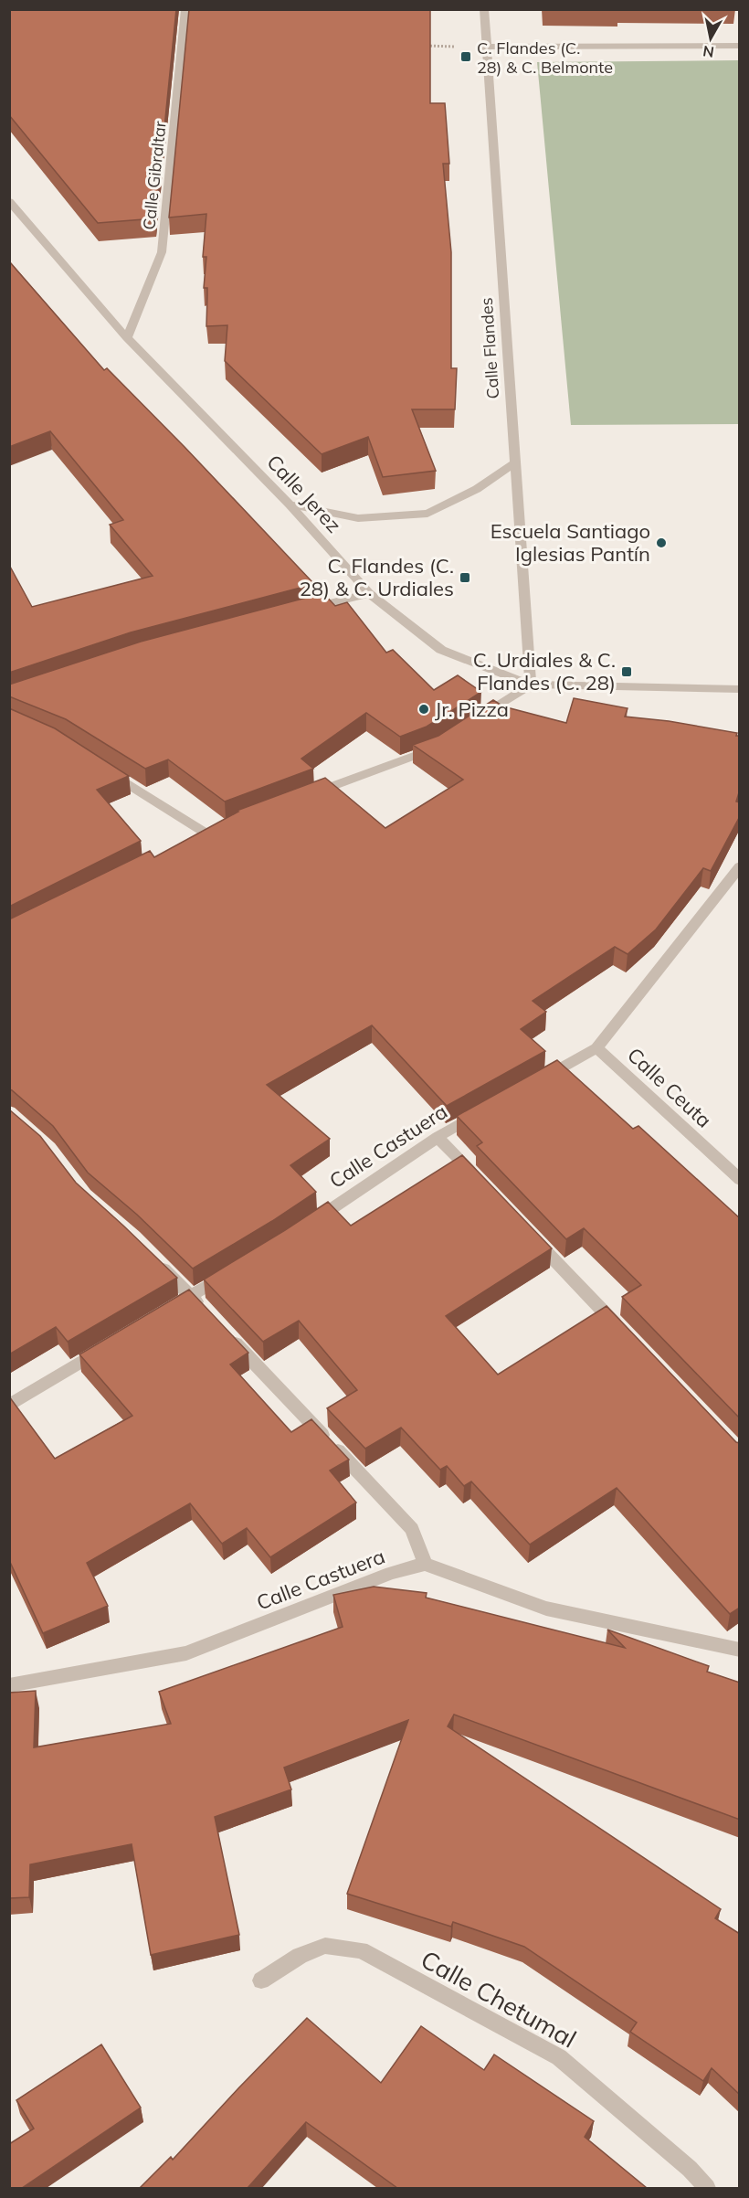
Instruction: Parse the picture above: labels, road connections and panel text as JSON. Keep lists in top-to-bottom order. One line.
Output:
{"streets":{"street":["Calle Gibraltar","Calle Flandes","Calle Jerez","Calle Ceuta","Calle Castuera","Calle Chetumal"]},"crossings":[["Calle Gibraltar","Calle Jerez"],["Calle Flandes","Calle Jerez"]],"places":{"transit":["C. Flandes (C. 28) & C. Belmonte","C. Flandes (C. 28) & C. Urdiales","C. Urdiales & C. Flandes (C. 28)"],"other":["Escuela Santiago Iglesias Pantín","Jr. Pizza"]},"north":"bottom"}
